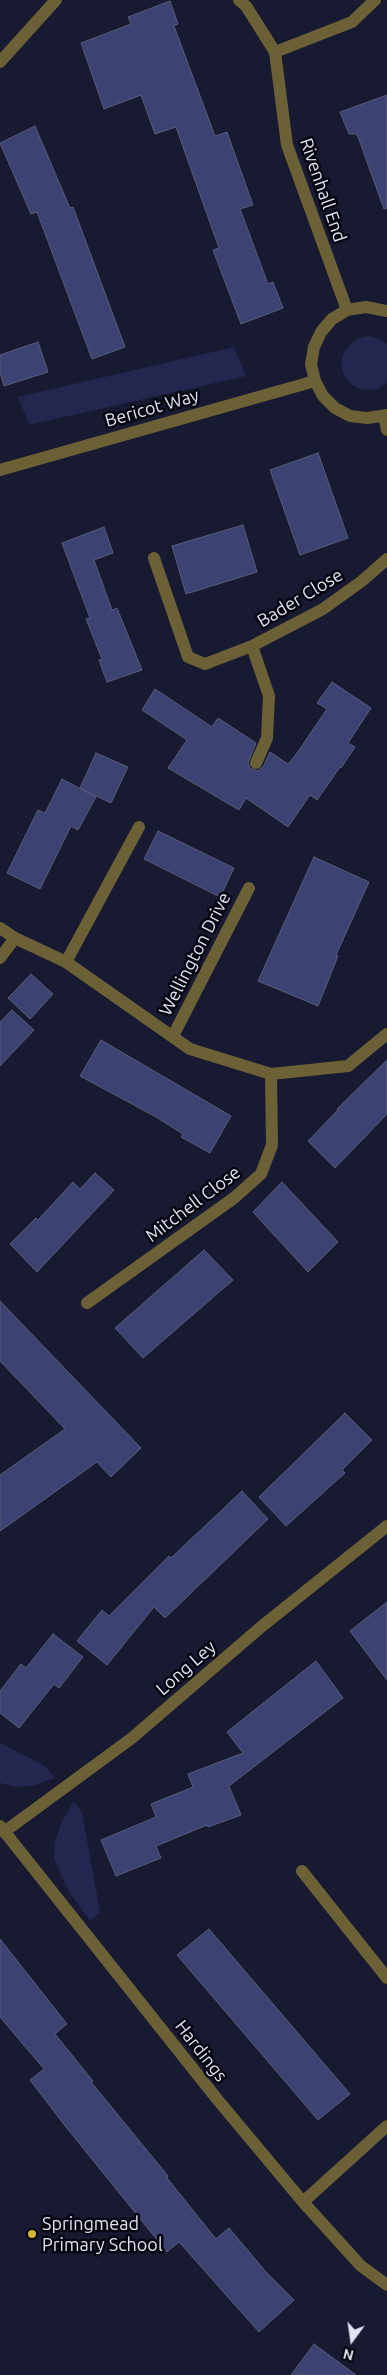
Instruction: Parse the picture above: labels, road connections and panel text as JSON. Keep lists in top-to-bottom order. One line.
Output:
{"streets":{"street":["Rivenhall End","Bericot Way","Bader Close","Wellington Drive","Mitchell Close","Long Ley","Hardings"]},"crossings":[["Wellington Drive","Mitchell Close"],["Long Ley","Hardings"]],"places":["Springmead Primary School"],"north":"bottom"}
